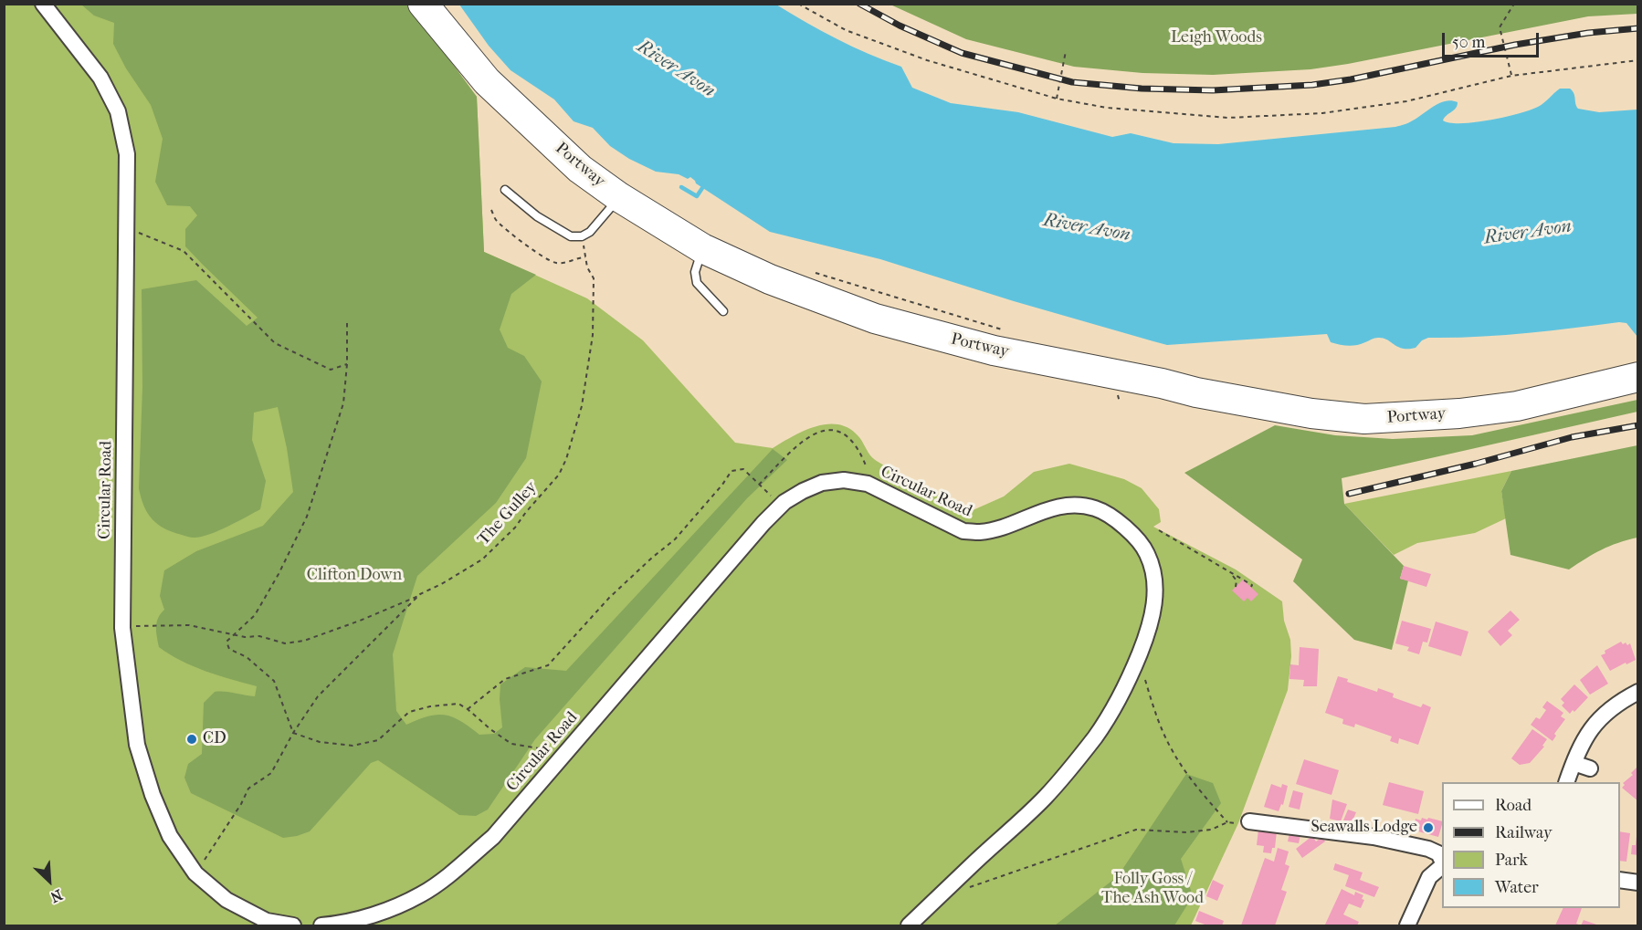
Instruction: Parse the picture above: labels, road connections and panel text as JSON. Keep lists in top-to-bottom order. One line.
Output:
{"streets":{"highway":["Portway"],"street":["Circular Road"],"path":["The Gulley"]},"water":["River Avon"],"parks":["Leigh Woods","Clifton Down","Folly Goss / The Ash Wood"],"places":["CD","Seawalls Lodge"],"legend":["Road","Railway","Park","Water"],"scale_bar":"50 m","north":"bottom right"}
